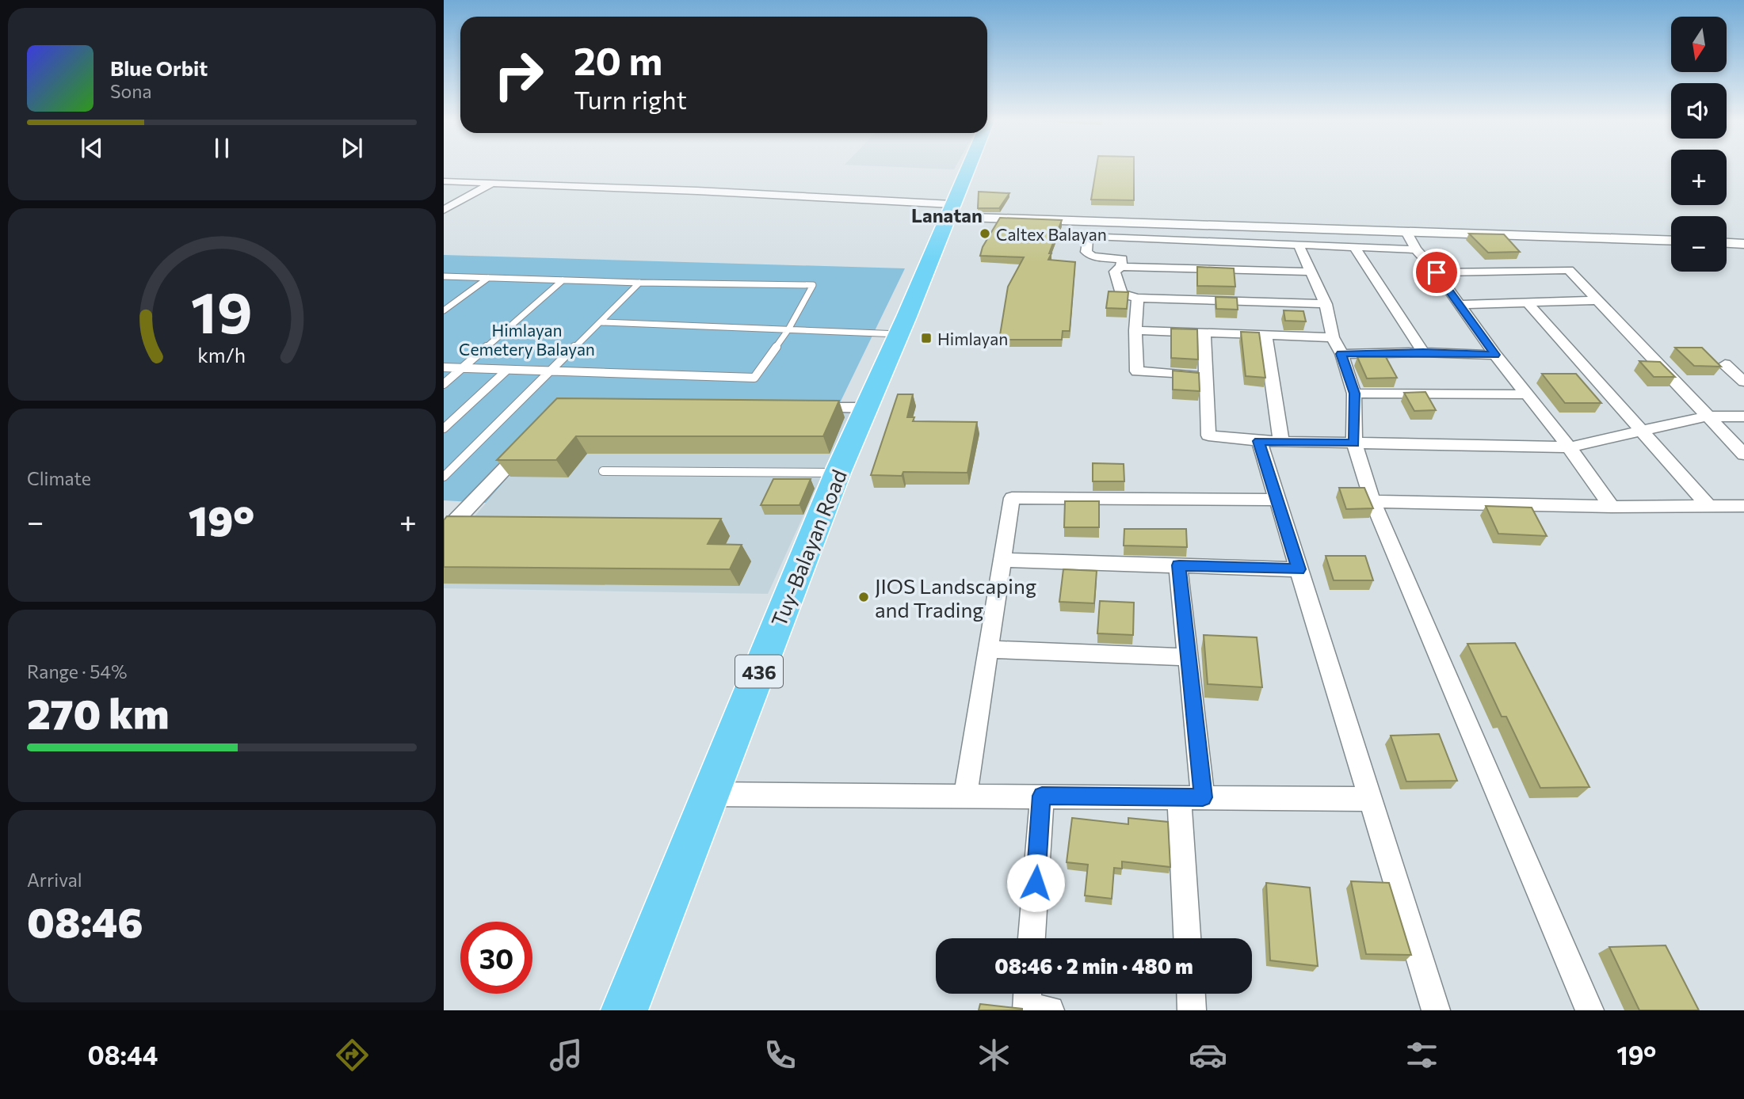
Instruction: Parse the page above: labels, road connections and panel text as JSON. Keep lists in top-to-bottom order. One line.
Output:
{"streets":{"main road":["Tuy-Balayan Road","436"]},"districts":["Lanatan"],"parks":["Himlayan Cemetery Balayan"],"places":{"other":["Caltex Balayan","JIOS Landscaping and Trading"],"transit":["Himlayan"]},"north":"bottom","page":{"map_buttons":["+","−"],"turn":["20 m","Turn right"],"song":["Blue Orbit","Sona"],"tile":["Climate",["Range · 54%","270 km"],["Arrival","08:46"]],"heat":["−","19°","+"],"limit":"30","trip":"08:46 · 2 min · 480 m","tabs":["08:44","19°"],"gauge":["19","km/h"]}}
